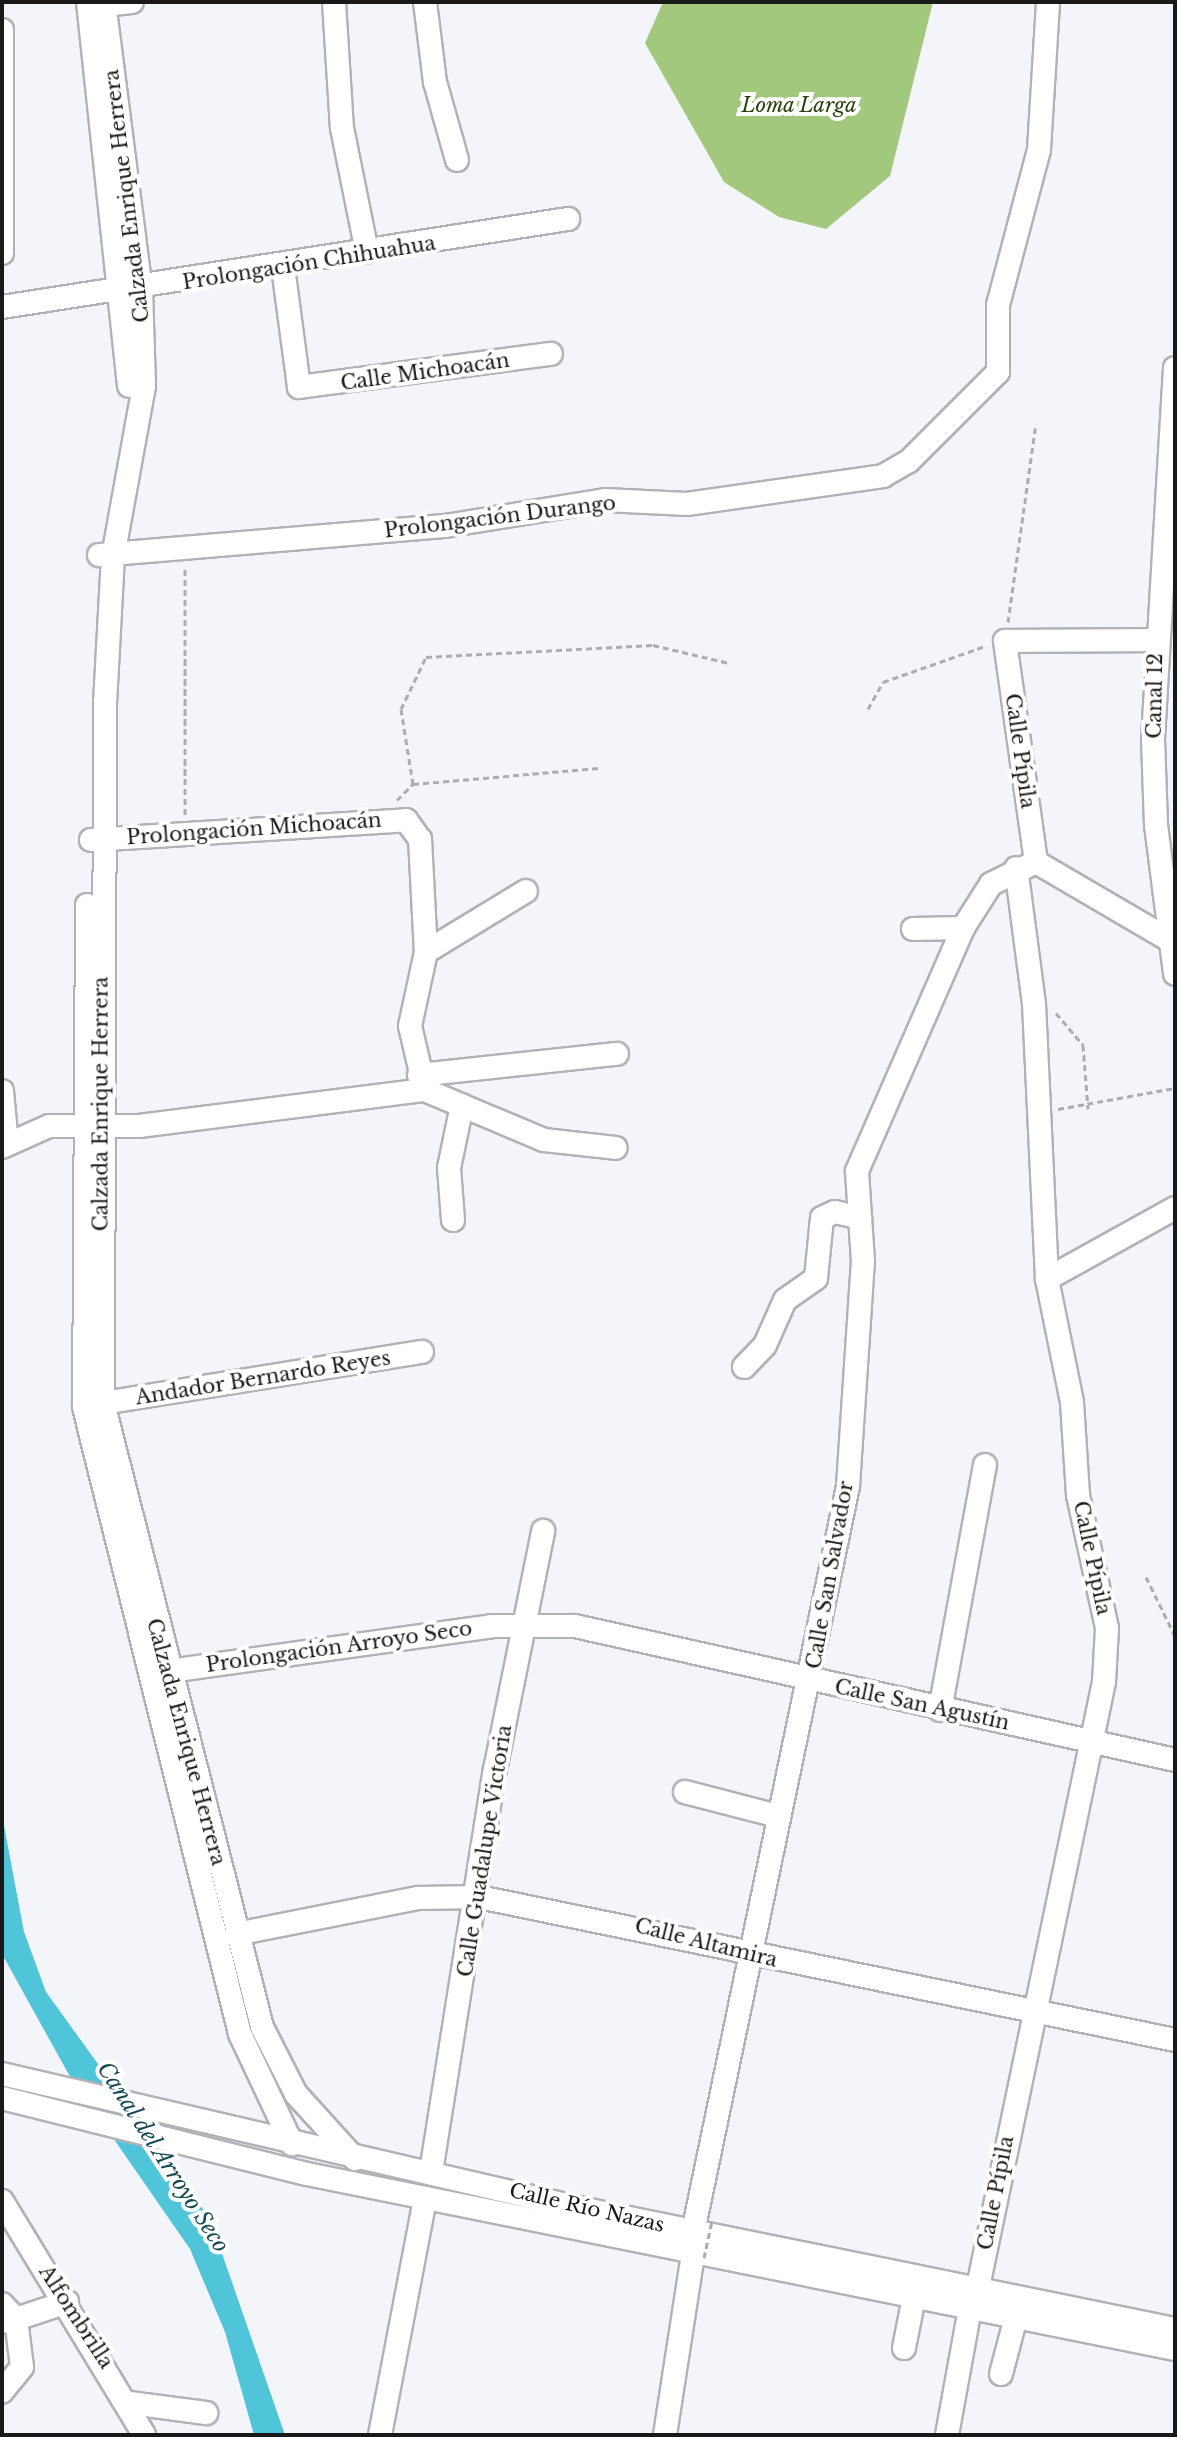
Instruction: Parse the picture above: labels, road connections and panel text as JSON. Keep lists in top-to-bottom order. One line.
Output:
{"streets":{"street":["Calzada Enrique Herrera","Prolongación Chihuahua","Calle Michoacán","Prolongación Durango","Canal 12","Calle Pípila","Prolongación Michoacán","Andador Bernardo Reyes","Calle San Salvador","Prolongación Arroyo Seco","Calle San Agustín","Calle Guadalupe Victoria","Calle Altamira","Calle Río Nazas","Alfombrilla"]},"crossings":[["Calzada Enrique Herrera","Prolongación Chihuahua"],["Calzada Enrique Herrera","Prolongación Durango"],["Calzada Enrique Herrera","Prolongación Michoacán"],["Calzada Enrique Herrera","Andador Bernardo Reyes"],["Calzada Enrique Herrera","Prolongación Arroyo Seco"],["Calzada Enrique Herrera","Calle Altamira"],["Calzada Enrique Herrera","Calle Río Nazas"],["Prolongación Chihuahua","Calle Michoacán"],["Calle Pípila","Calle San Salvador"],["Calle Pípila","Calle San Agustín"],["Calle Pípila","Calle Altamira"],["Calle Pípila","Calle Río Nazas"],["Calle San Salvador","Calle San Agustín"],["Calle San Salvador","Calle Altamira"],["Calle San Salvador","Calle Río Nazas"],["Prolongación Arroyo Seco","Calle San Agustín"],["Prolongación Arroyo Seco","Calle Guadalupe Victoria"],["Calle San Agustín","Calle Guadalupe Victoria"],["Calle Guadalupe Victoria","Calle Altamira"],["Calle Guadalupe Victoria","Calle Río Nazas"]],"water":["Canal del Arroyo Seco"],"parks":["Loma Larga"]}
